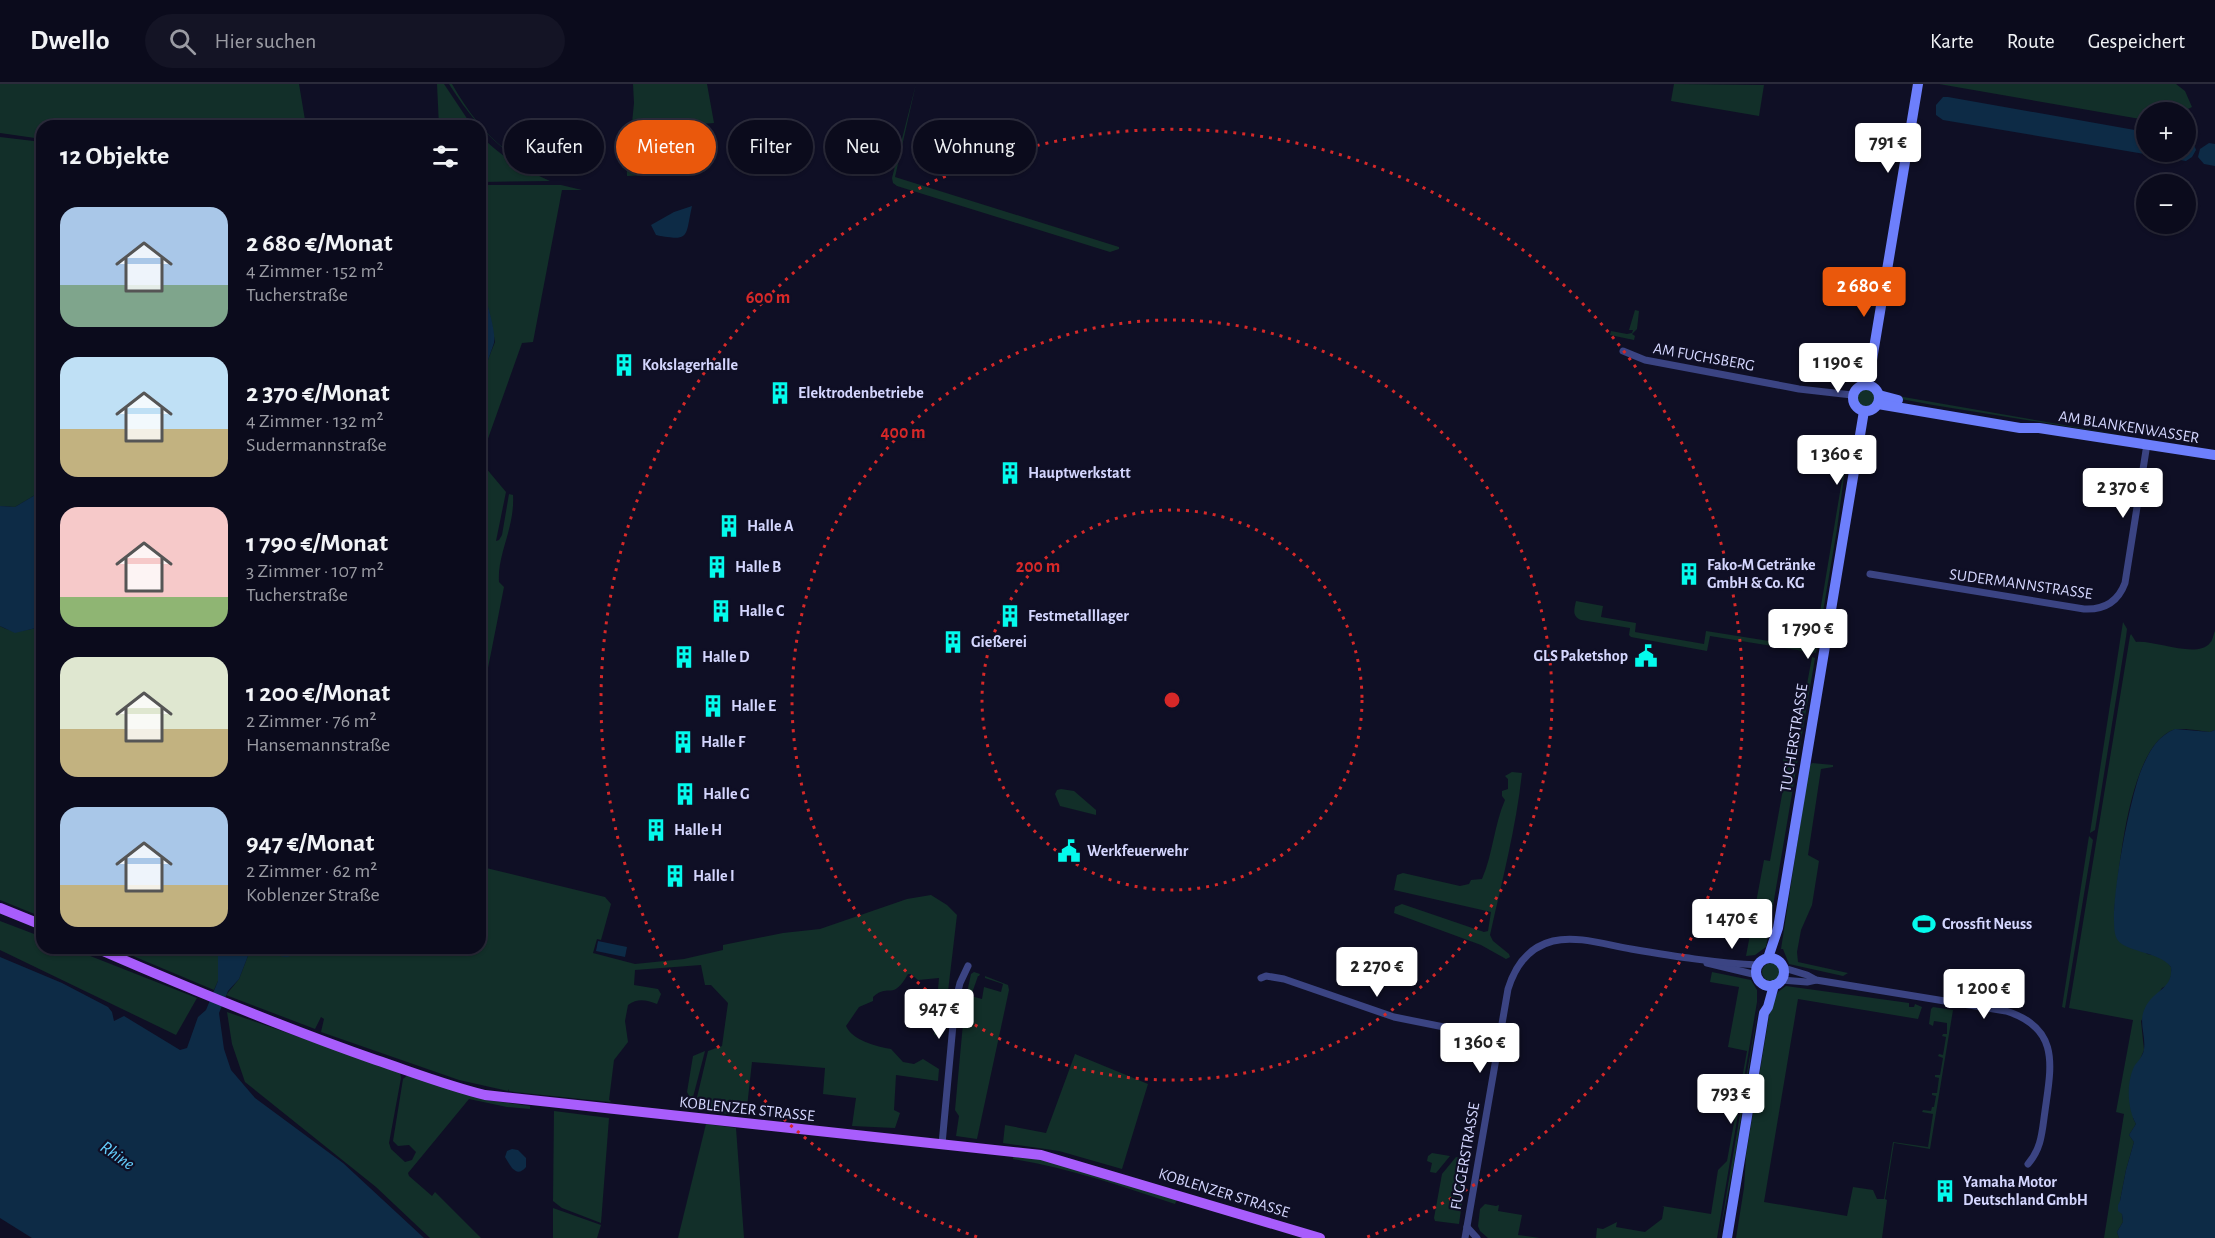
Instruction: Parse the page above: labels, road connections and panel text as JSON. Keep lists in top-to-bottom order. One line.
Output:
{"streets":{"main road":["AM BLANKENWASSER","TUCHERSTRASSE","KOBLENZER STRASSE"],"street":["AM FUCHSBERG","SUDERMANNSTRASSE","FUGGERSTRASSE"]},"crossings":[["AM FUCHSBERG","AM BLANKENWASSER"],["AM FUCHSBERG","TUCHERSTRASSE"],["AM BLANKENWASSER","SUDERMANNSTRASSE"],["AM BLANKENWASSER","TUCHERSTRASSE"],["TUCHERSTRASSE","FUGGERSTRASSE"]],"water":["Rhine"],"places":{"building":["Kokslagerhalle","Elektrodenbetriebe","Hauptwerkstatt","Halle A","Halle B","Fako-M Getränke GmbH & Co. KG","Halle C","Festmetalllager","Gießerei","Halle D","Halle E","Halle F","Halle G","Halle H","Halle I","Yamaha Motor Deutschland GmbH"],"public building":["GLS Paketshop","Werkfeuerwehr"],"sports":["Crossfit Neuss"]},"page":{"header":"Dwello","search":"Hier suchen","nav":["Karte","Route","Gespeichert"],"map_buttons":["+","−"],"chip":["Kaufen","Mieten","Filter","Neu","Wohnung"],"heading":"12 Objekte","price":["791 €","2 680 €","1 190 €","1 360 €","2 370 €","1 790 €","1 470 €","2 270 €","1 200 €","947 €","1 360 €","793 €"],"list":[{"name":"2 680 €/Monat","note":"4 Zimmer · 152 m² · Tucherstraße"},{"name":"2 370 €/Monat","note":"4 Zimmer · 132 m² · Sudermannstraße"},{"name":"1 790 €/Monat","note":"3 Zimmer · 107 m² · Tucherstraße"},{"name":"1 200 €/Monat","note":"2 Zimmer · 76 m² · Hansemannstraße"},{"name":"947 €/Monat","note":"2 Zimmer · 62 m² · Koblenzer Straße"}]},"rings":["600 m","400 m","200 m"]}
